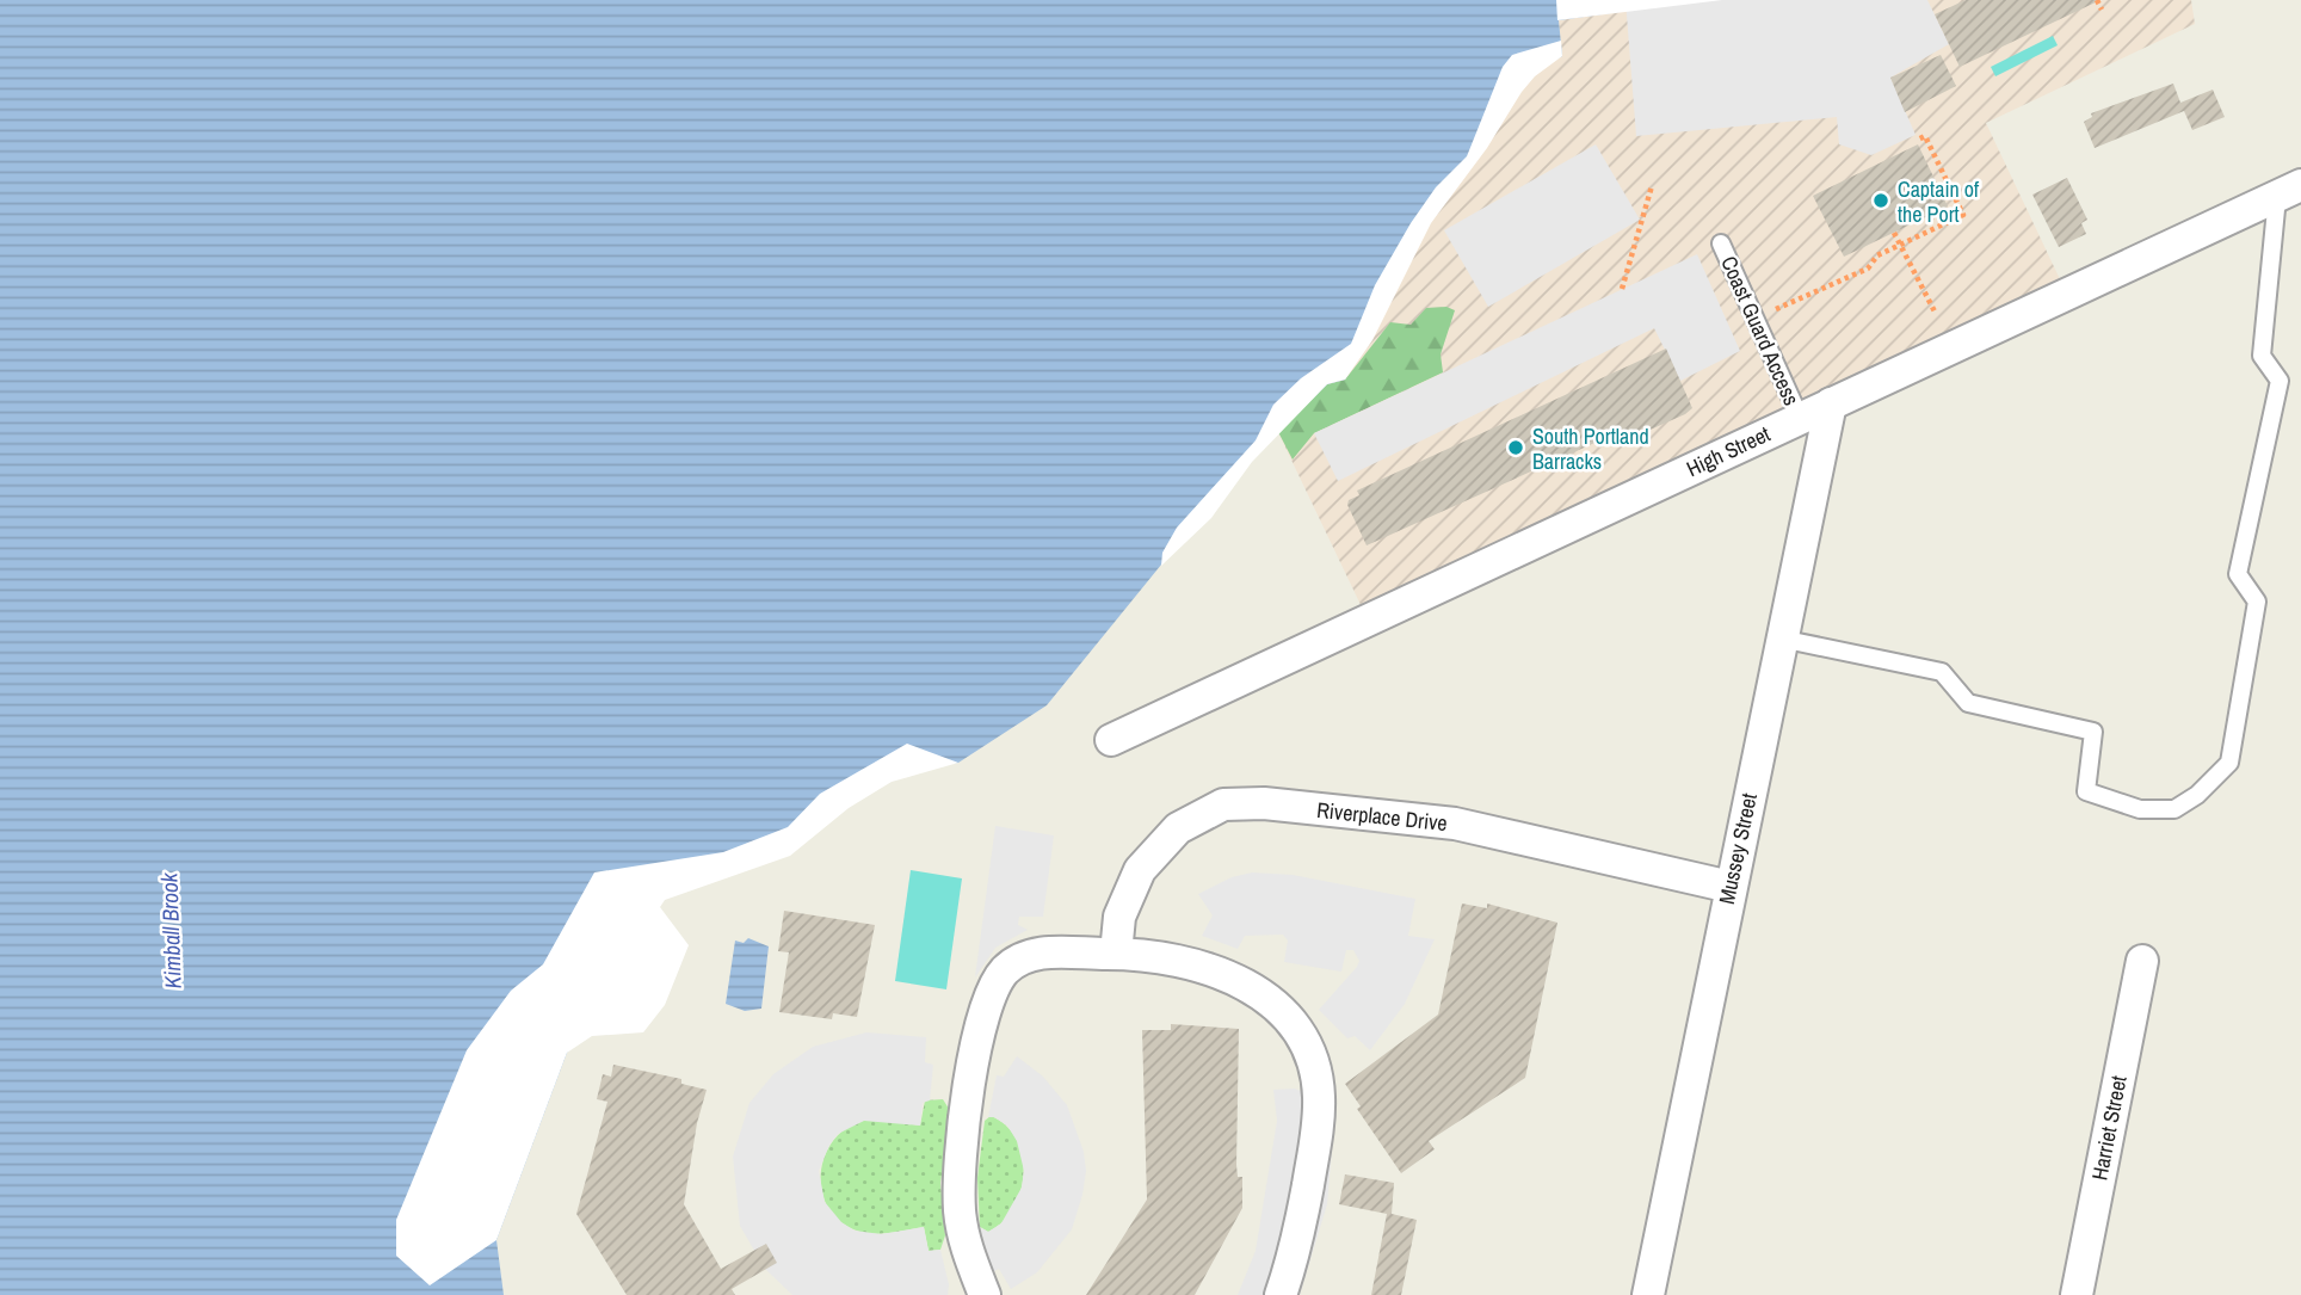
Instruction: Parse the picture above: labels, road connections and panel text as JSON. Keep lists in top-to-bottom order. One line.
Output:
{"streets":{"street":["High Street","Riverplace Drive","Mussey Street","Harriet Street"],"lane":["Coast Guard Access"]},"crossings":[["Coast Guard Access","High Street"],["High Street","Mussey Street"],["Riverplace Drive","Mussey Street"]],"water":["Kimball Brook"],"places":["Captain of the Port","South Portland Barracks"]}
